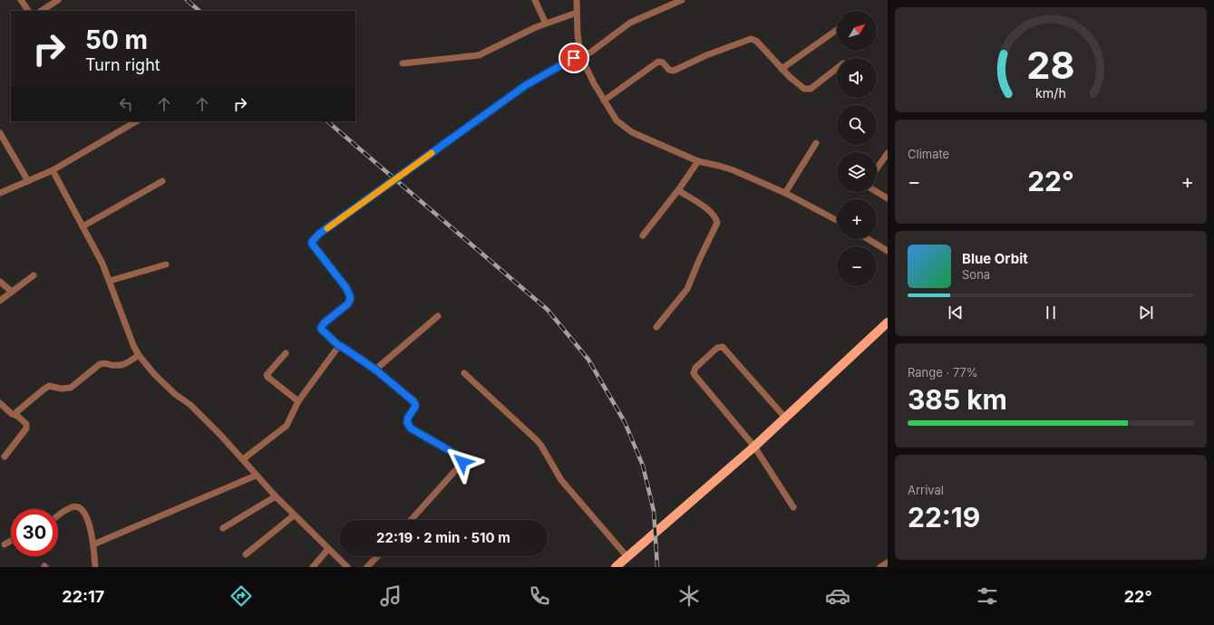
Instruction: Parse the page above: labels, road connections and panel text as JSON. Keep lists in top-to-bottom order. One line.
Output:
{"north":"top right","page":{"map_buttons":["+","−"],"turn":["50 m","Turn right"],"tile":["Climate",["Range · 77%","385 km"],["Arrival","22:19"]],"heat":["−","22°","+"],"song":["Blue Orbit","Sona"],"limit":"30","trip":"22:19 · 2 min · 510 m","tabs":["22:17","22°"],"gauge":["28","km/h"]}}
